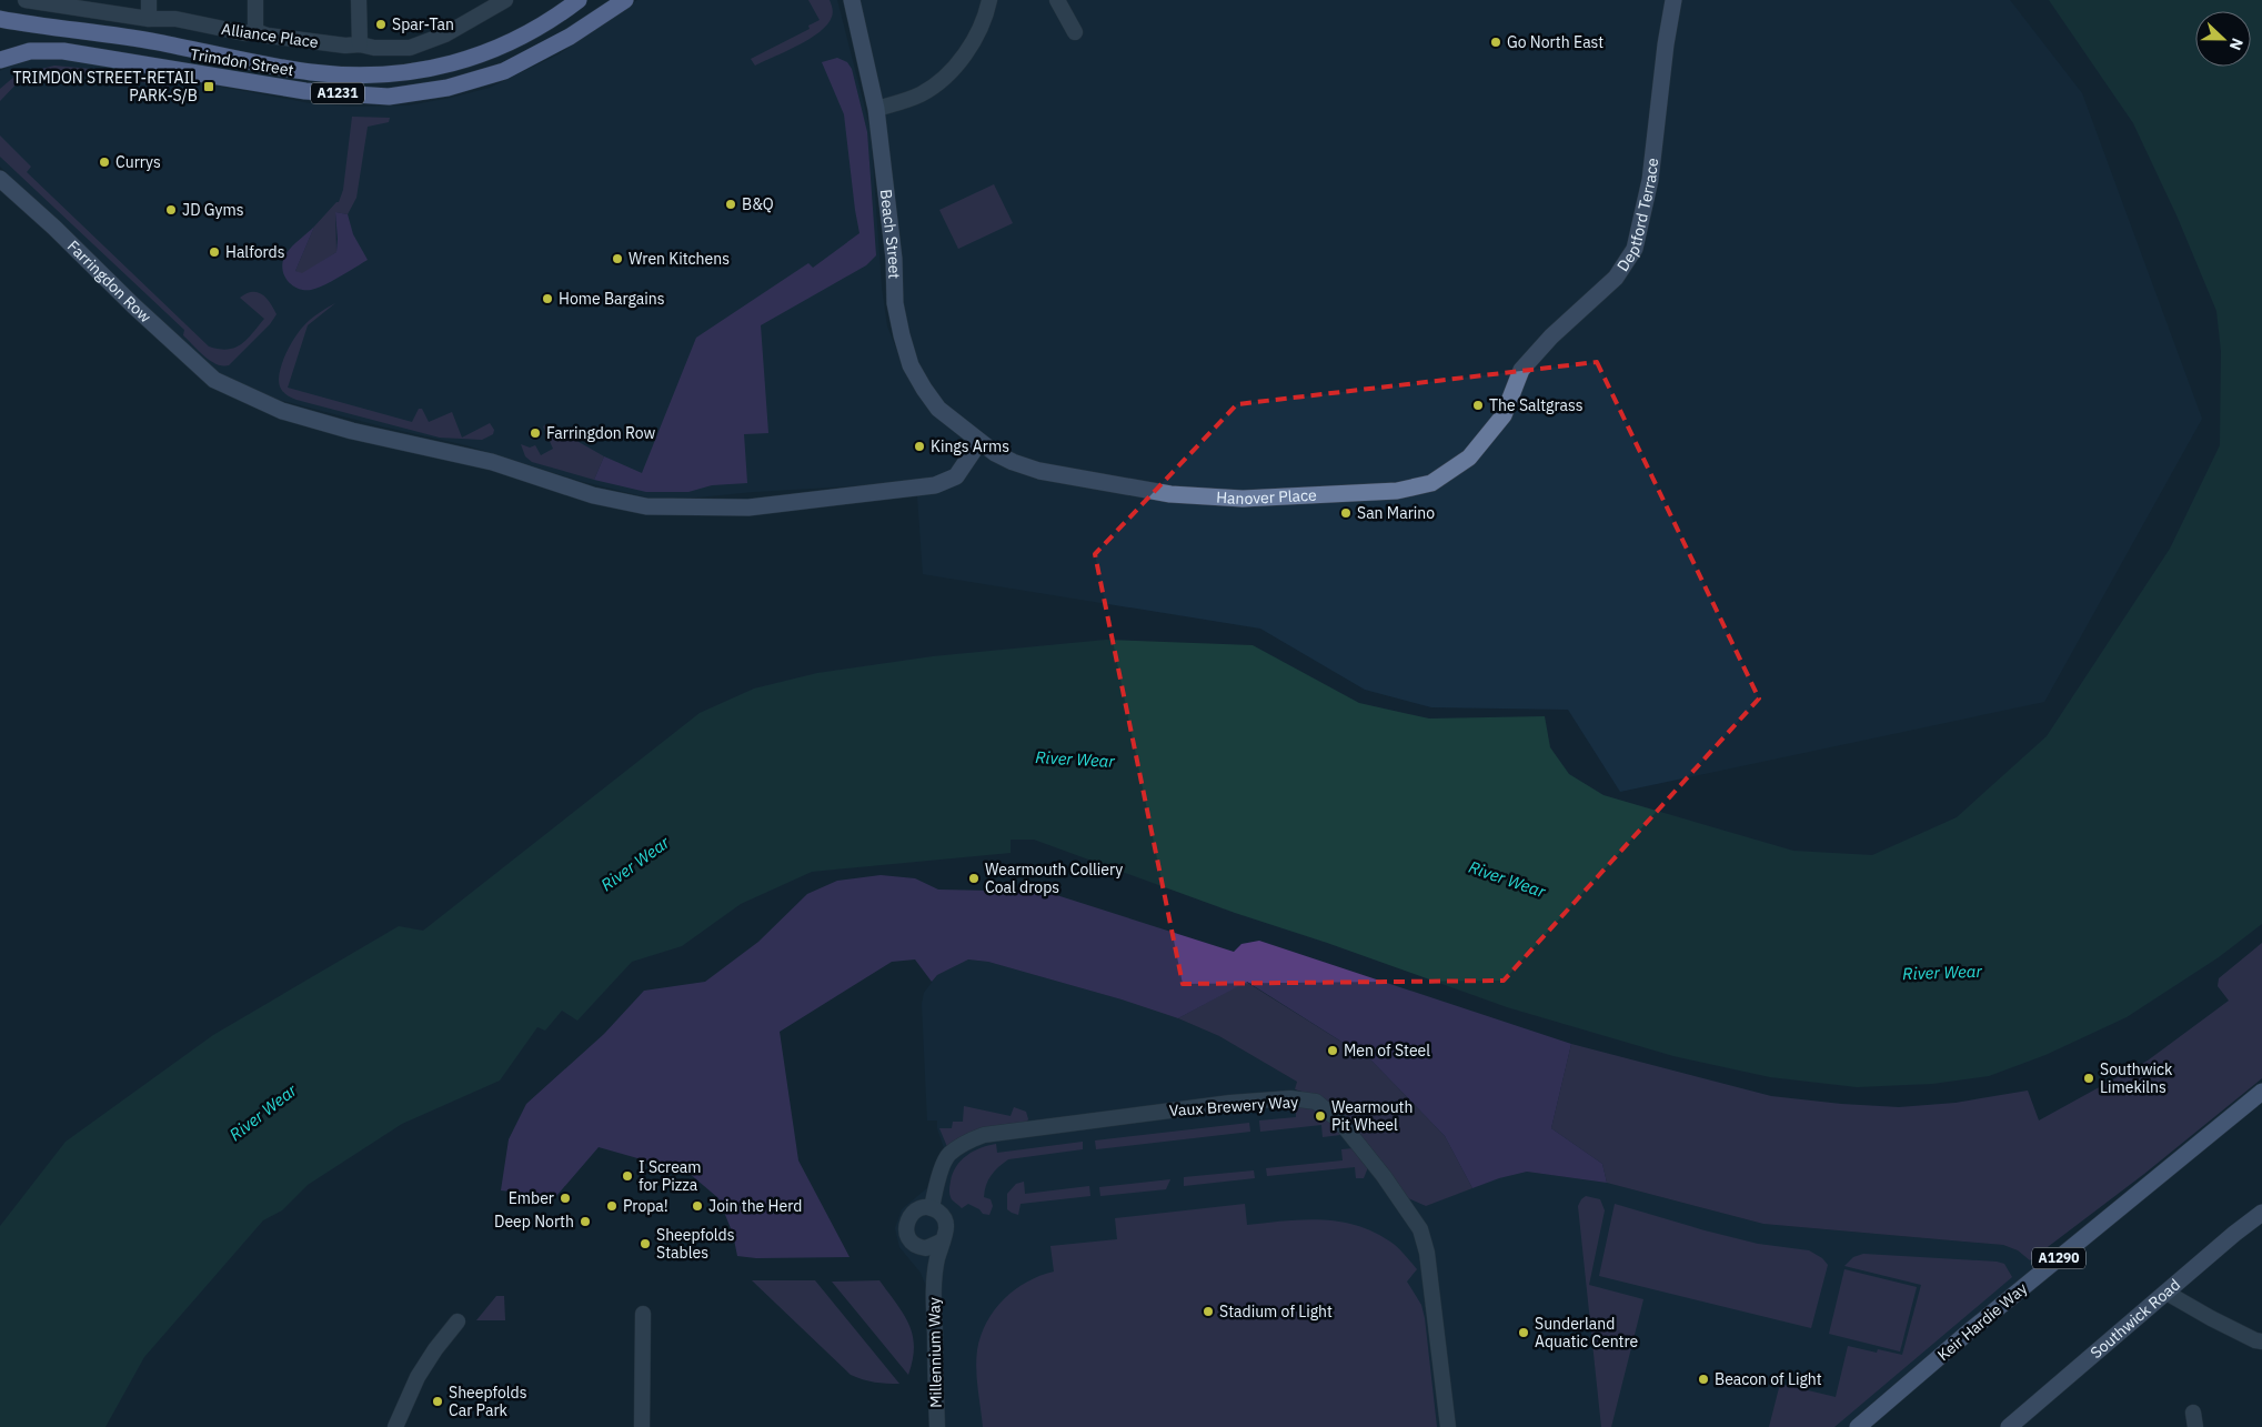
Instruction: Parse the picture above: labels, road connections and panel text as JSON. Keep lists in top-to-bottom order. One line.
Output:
{"streets":{"highway":["Trimdon Street","A1231"],"main road":["A1290","Keir Hardie Way"],"street":["Alliance Place","Deptford Terrace","Beach Street","Farringdon Row","Hanover Place","Vaux Brewery Way","Southwick Road","Millennium Way"]},"crossings":[["Deptford Terrace","Hanover Place"],["Beach Street","Farringdon Row"],["Beach Street","Hanover Place"],["Farringdon Row","Hanover Place"],["Vaux Brewery Way","Millennium Way"]],"water":["River Wear"],"places":{"other":["Spar-Tan","Go North East","Currys","B&Q","JD Gyms","Halfords","Wren Kitchens","Home Bargains","The Saltgrass","Farringdon Row","Kings Arms","San Marino","Wearmouth Colliery Coal drops","Men of Steel","Southwick Limekilns","Wearmouth Pit Wheel","I Scream for Pizza","Ember","Propa!","Join the Herd","Deep North","Sheepfolds Stables","Stadium of Light","Sunderland Aquatic Centre","Beacon of Light","Sheepfolds Car Park"],"transit":["TRIMDON STREET-RETAIL PARK-S/B"]},"north":"right"}
